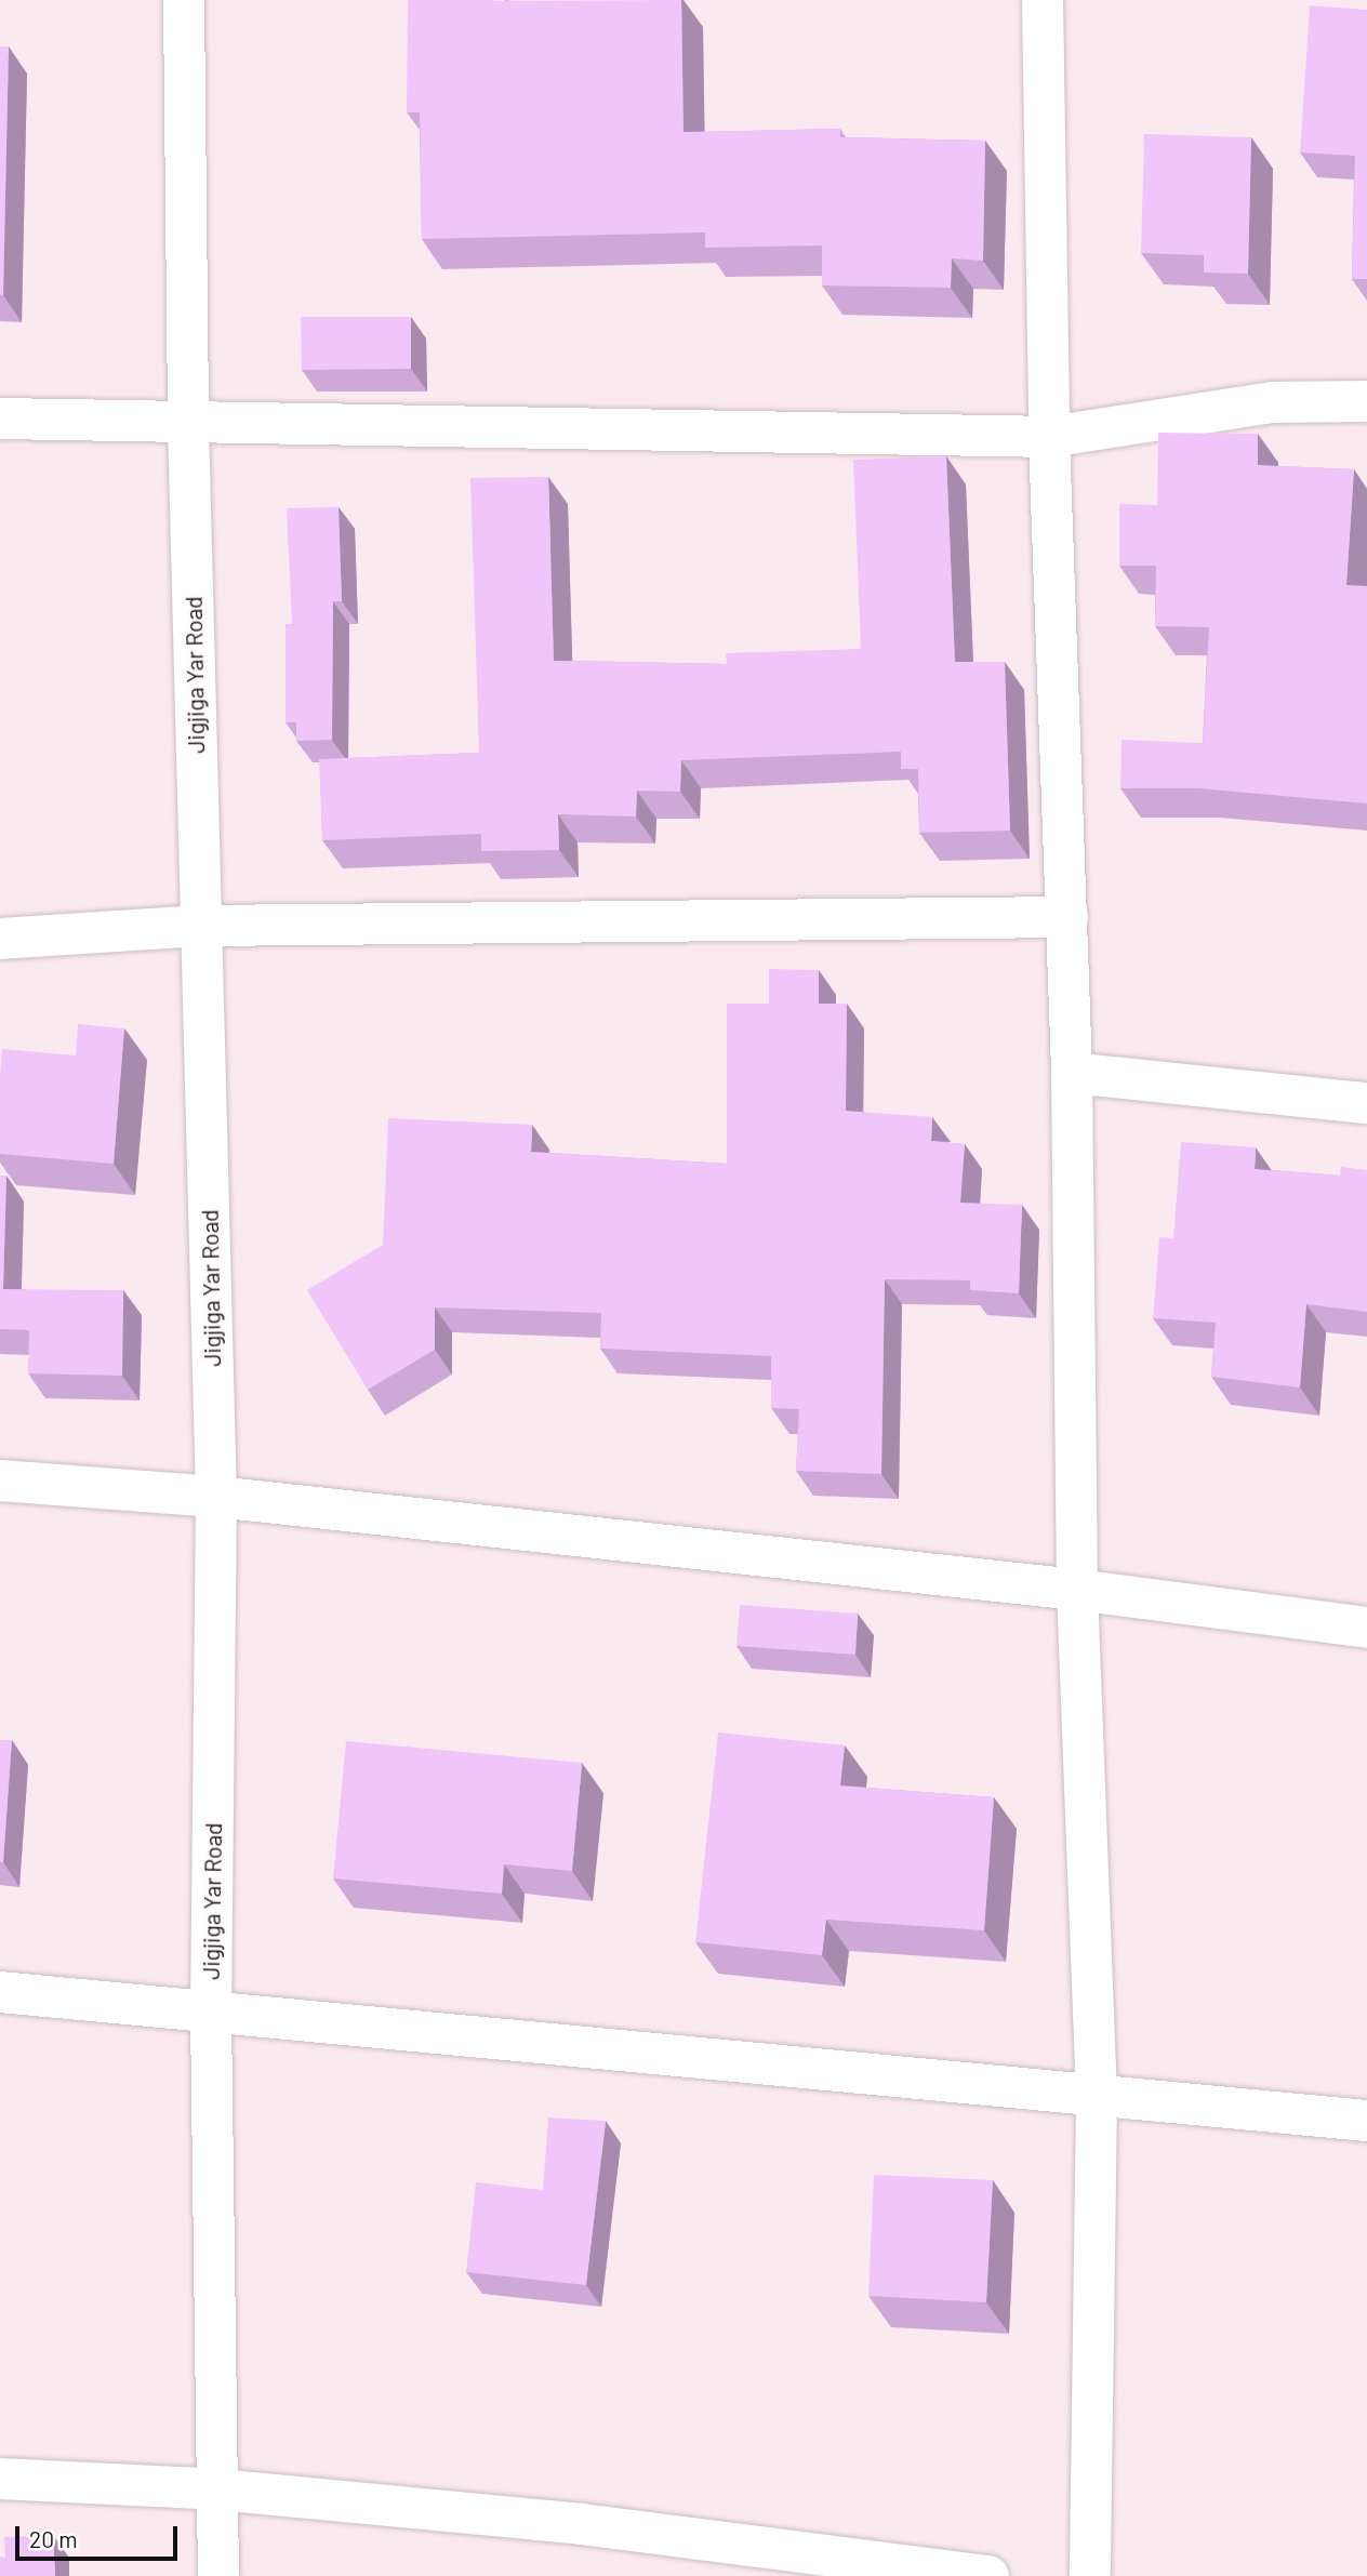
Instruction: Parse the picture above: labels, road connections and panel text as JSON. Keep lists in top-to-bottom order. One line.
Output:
{"streets":{"street":["Jigjiga Yar Road"]},"scale_bar":"20 m"}
